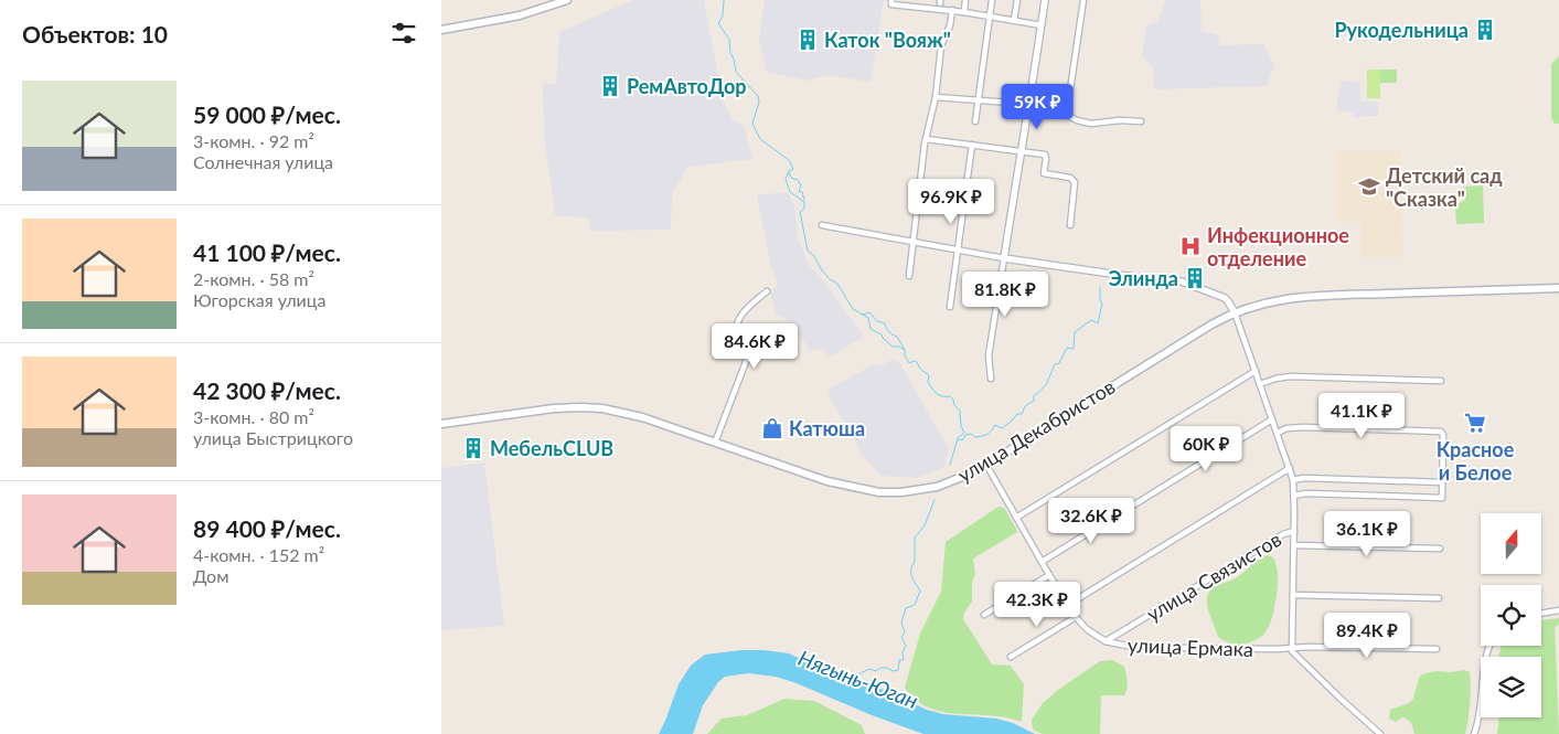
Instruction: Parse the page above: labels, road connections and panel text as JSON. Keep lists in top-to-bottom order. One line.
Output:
{"streets":{"main road":["улица Декабристов"],"street":["улица Связистов","улица Ермака"]},"crossings":[["улица Декабристов","улица Ермака"],["улица Связистов","улица Ермака"]],"water":["Нягынь-Юган"],"places":{"building":["Рукодельница","Каток \"Вояж\"","РемАвтоДор","Элинда","МебельCLUB"],"school or university":["Детский сад \"Сказка\""],"hospital":["Инфекционное отделение"],"supermarket":["Красное и Белое"],"shop":["Катюша"]},"north":"top","page":{"heading":"Объектов: 10","list":[{"name":"59 000 ₽/мес.","note":"3-комн. · 92 m² · Солнечная улица"},{"name":"41 100 ₽/мес.","note":"2-комн. · 58 m² · Югорская улица"},{"name":"42 300 ₽/мес.","note":"3-комн. · 80 m² · улица Быстрицкого"},{"name":"89 400 ₽/мес.","note":"4-комн. · 152 m² · Дом"}],"price":["59K ₽","96.9K ₽","81.8K ₽","84.6K ₽","41.1K ₽","60K ₽","32.6K ₽","36.1K ₽","42.3K ₽","89.4K ₽"]}}
